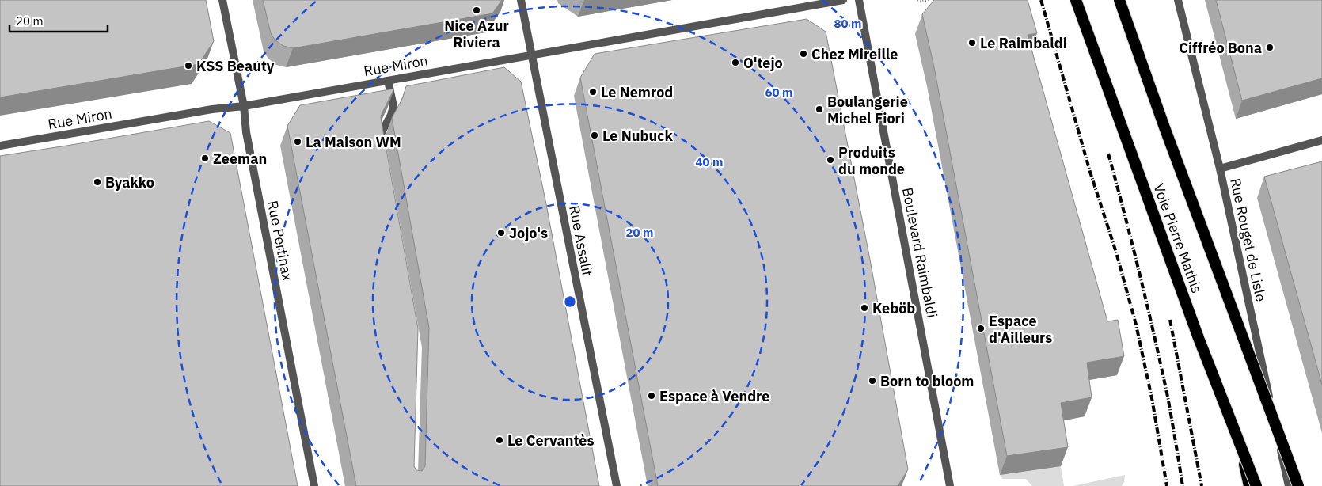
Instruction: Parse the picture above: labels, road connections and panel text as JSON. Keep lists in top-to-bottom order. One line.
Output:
{"streets":{"highway":["Voie Pierre Mathis"],"street":["Rue Miron","Rue Rouget de Lisle","Rue Pertinax","Rue Assalit","Boulevard Raimbaldi"]},"crossings":[["Rue Miron","Rue Pertinax"],["Rue Miron","Rue Assalit"]],"places":["Nice Azur Riviera","Le Raimbaldi","Ciffréo Bona","Chez Mireille","O'tejo","KSS Beauty","Le Nemrod","Boulangerie Michel Fiori","Le Nubuck","La Maison WM","Zeeman","Produits du monde","Byakko","Jojo's","Keböb","Espace d'Ailleurs","Born to bloom","Espace à Vendre","Le Cervantès"],"scale_bar":"20 m","rings":["80 m","60 m","40 m","20 m"]}
